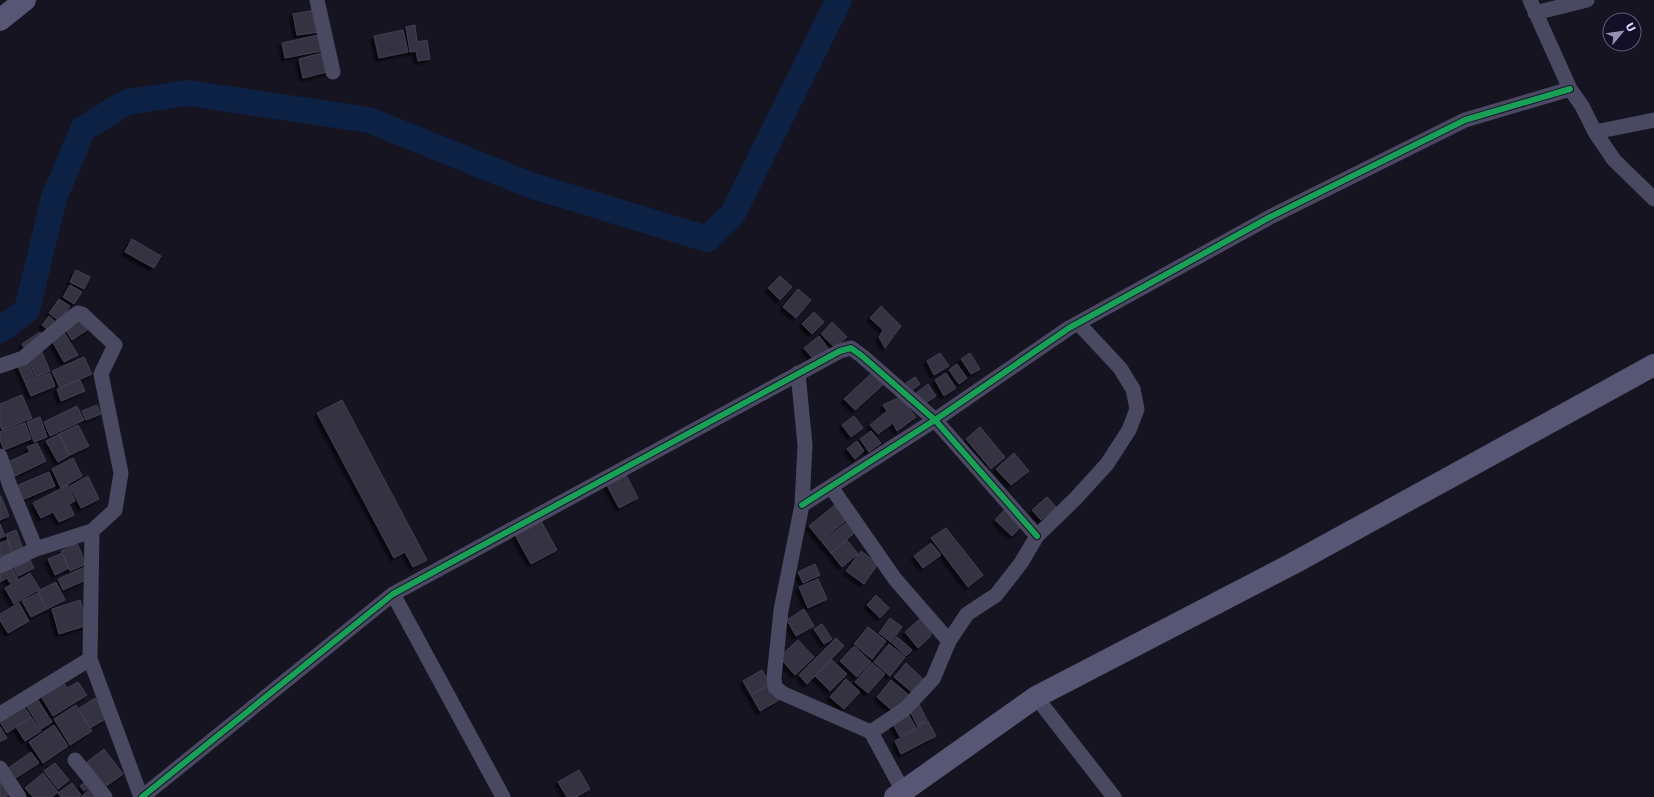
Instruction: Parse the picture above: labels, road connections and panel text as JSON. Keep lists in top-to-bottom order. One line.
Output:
{"north":"top right"}
